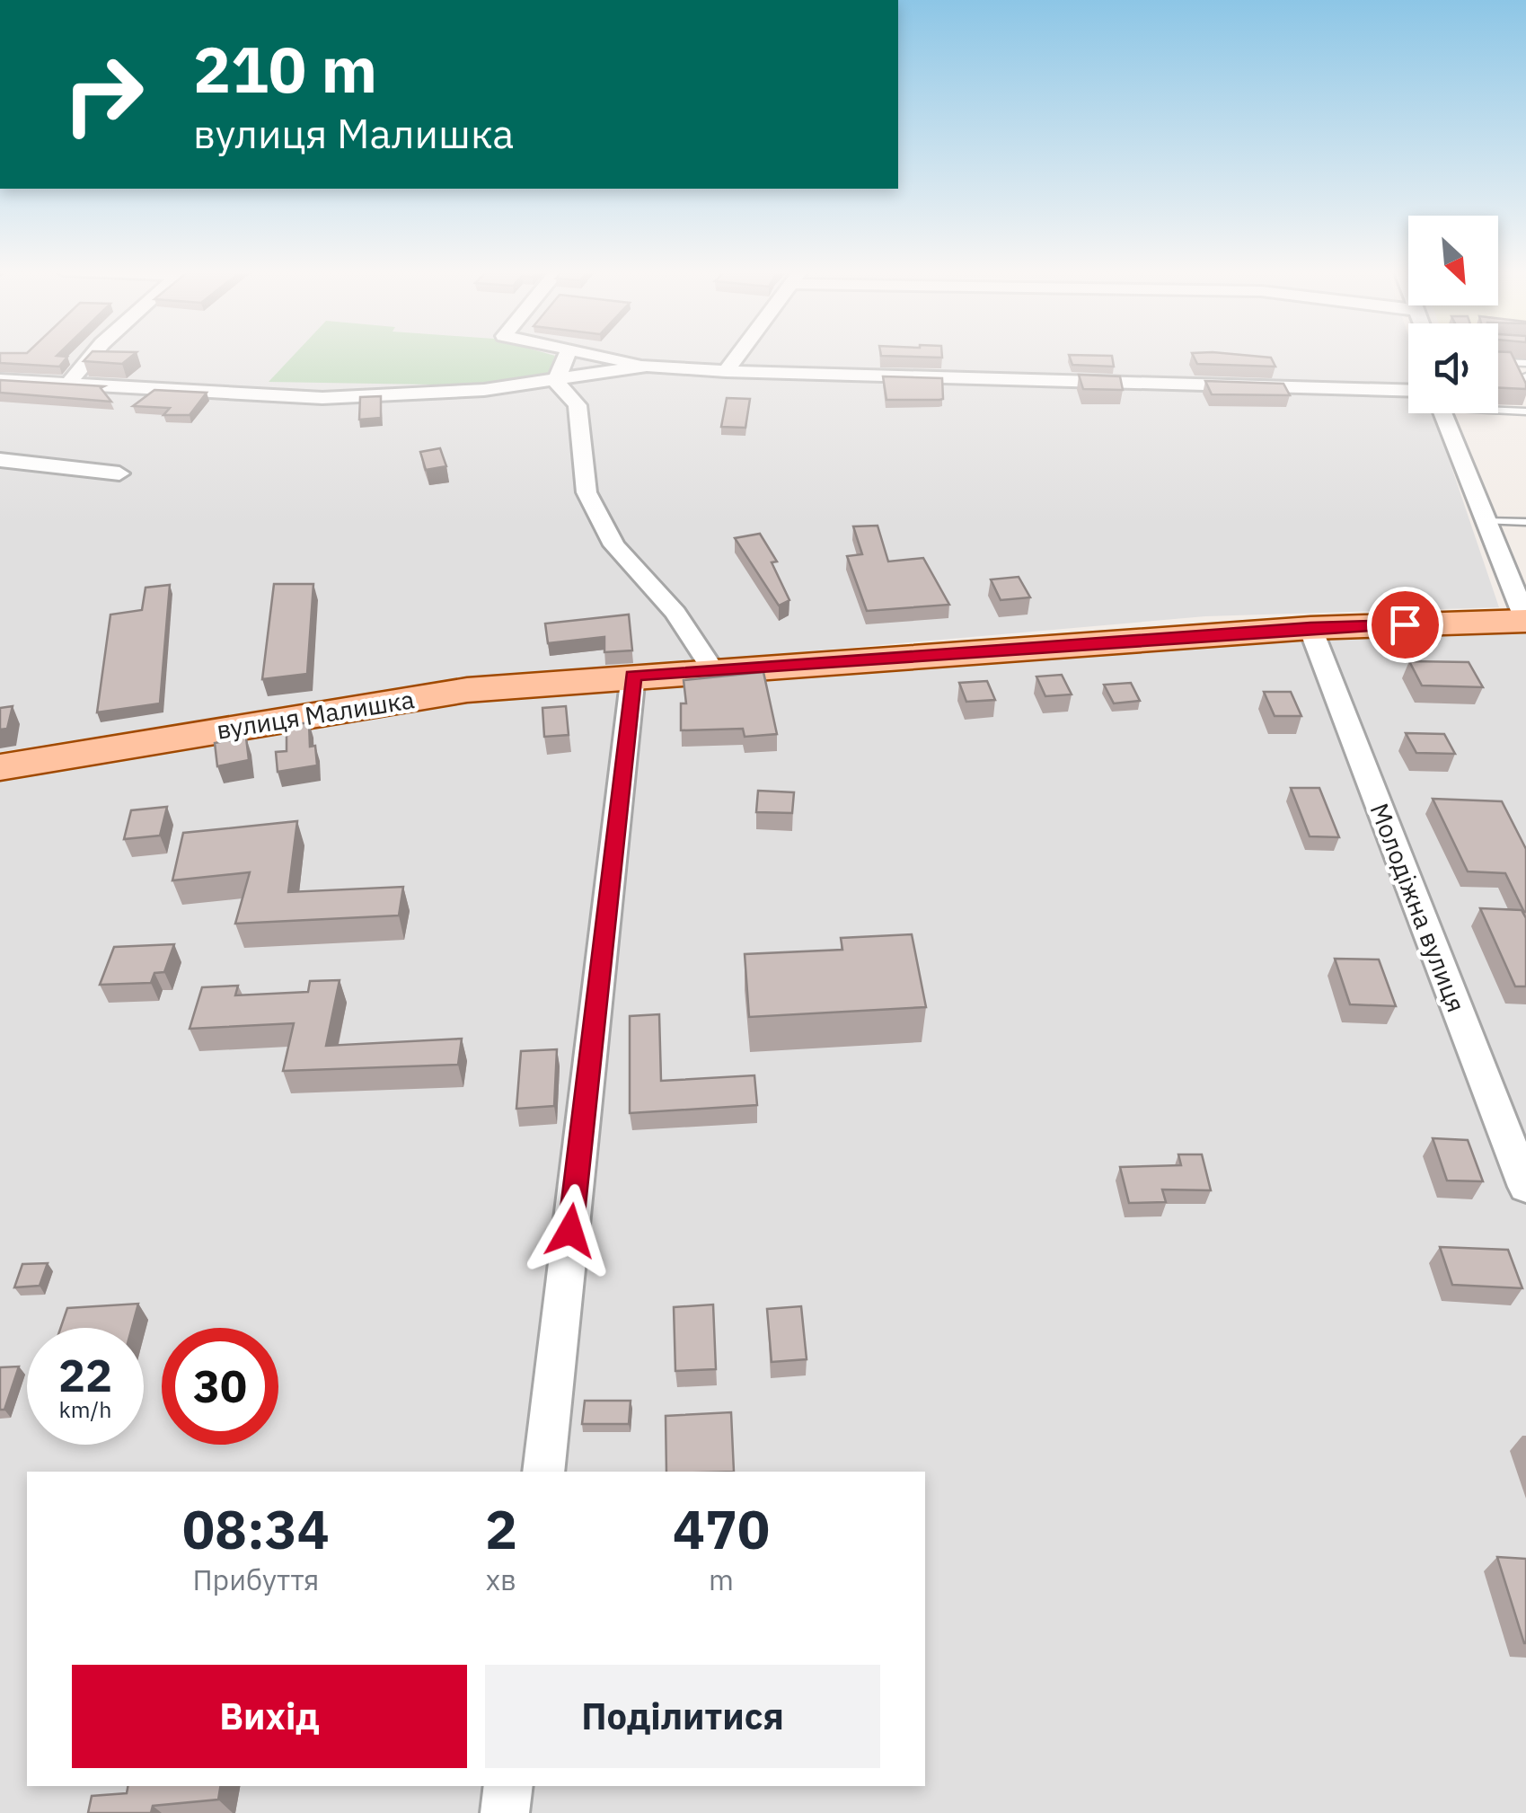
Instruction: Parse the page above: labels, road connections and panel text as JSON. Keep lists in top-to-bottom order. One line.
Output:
{"streets":{"main road":["вулиця Малишка"],"street":["Молодіжна вулиця"]},"crossings":[["вулиця Малишка","Молодіжна вулиця"]],"north":"bottom right","page":{"turn":["210 m","вулиця Малишка"],"speed":"22 km/h","limit":"30","eta":["08:34","Прибуття","2","хв","470","m"],"buttons":["Вихід","Поділитися"]}}
